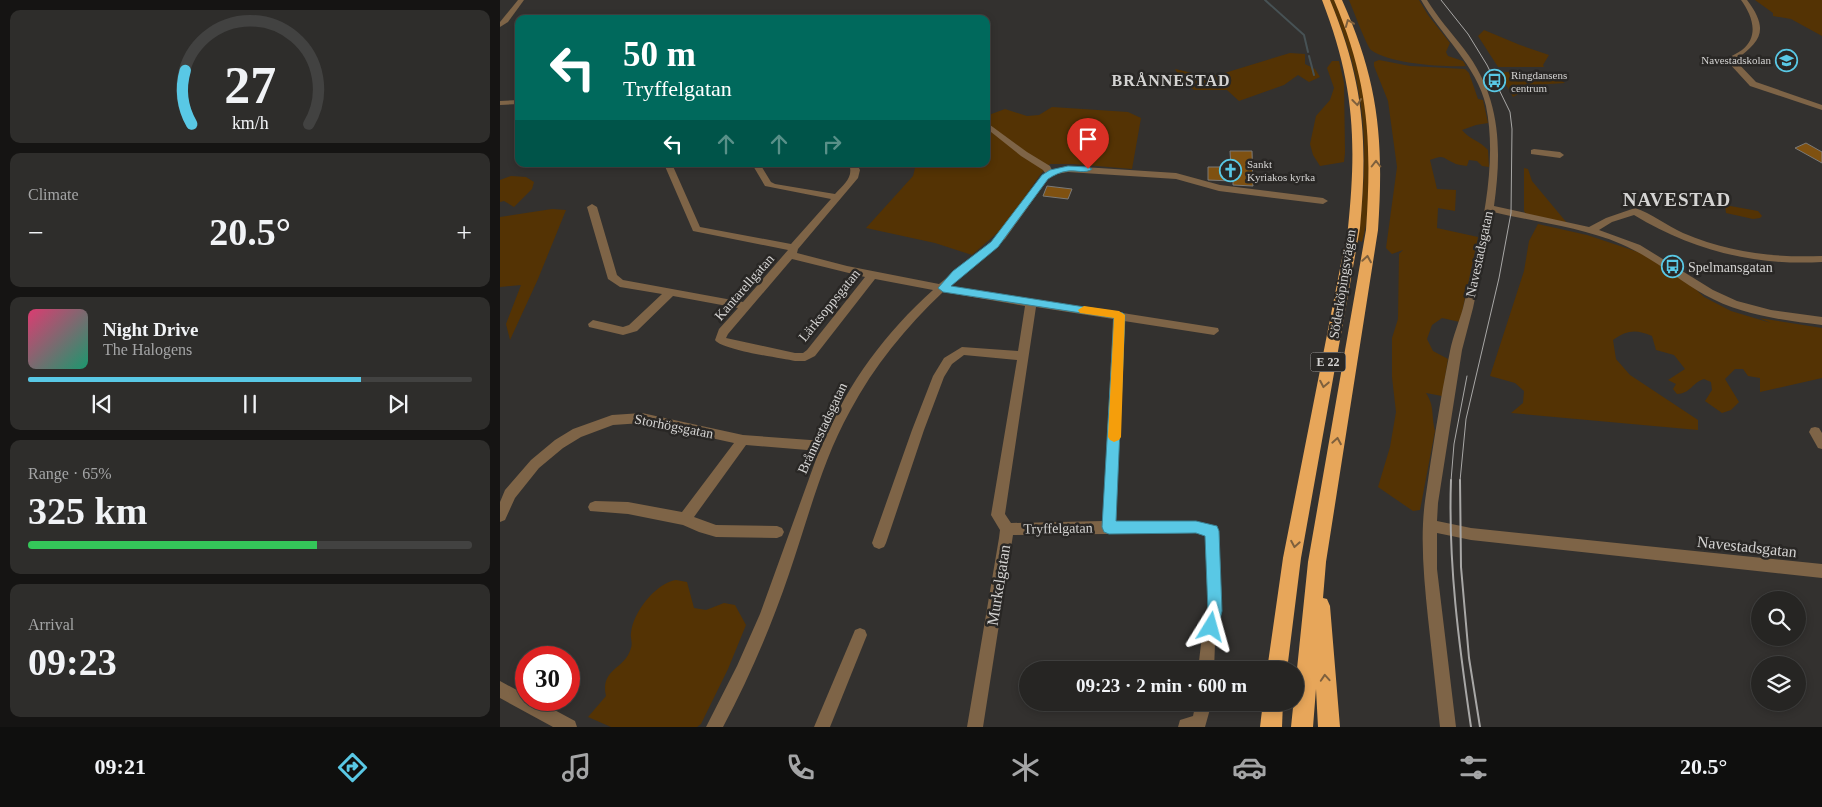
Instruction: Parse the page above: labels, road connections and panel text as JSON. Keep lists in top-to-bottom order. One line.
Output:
{"streets":{"highway":["Söderköpingsvägen","E 22"],"street":["Navestadsgatan","Kantarellgatan","Lärksoppsgatan","Storhögsgatan","Brånnestadsgatan","Tryffelgatan","Murkelgatan"]},"crossings":[["Kantarellgatan","Lärksoppsgatan"],["Kantarellgatan","Brånnestadsgatan"],["Storhögsgatan","Brånnestadsgatan"],["Tryffelgatan","Murkelgatan"]],"districts":["BRÅNNESTAD","NAVESTAD"],"places":{"school or university":["Navestadskolan"],"bus stop":["Ringdansens centrum","Spelmansgatan"],"church":["Sankt Kyriakos kyrka"]},"page":{"turn":["50 m","Tryffelgatan"],"tile":["Climate",["Range · 65%","325 km"],["Arrival","09:23"]],"heat":["−","20.5°","+"],"song":["Night Drive","The Halogens"],"limit":"30","trip":"09:23 · 2 min · 600 m","tabs":["09:21","20.5°"],"gauge":["27","km/h"]}}
